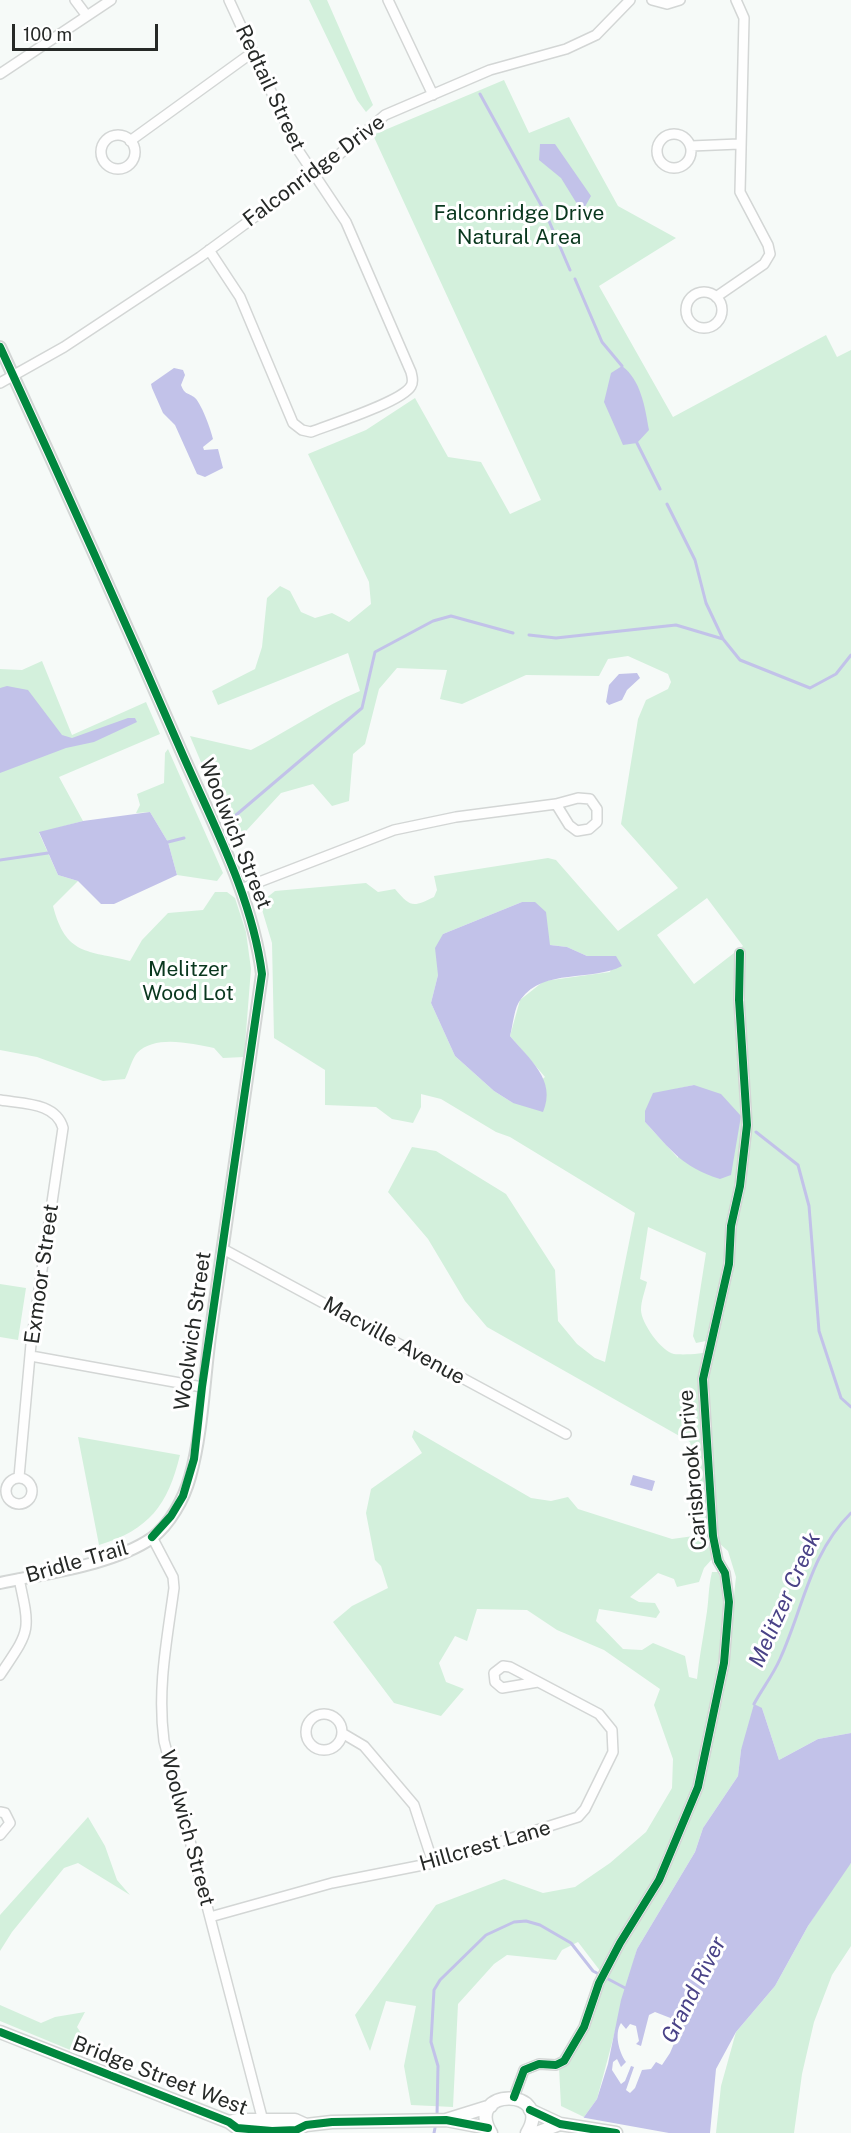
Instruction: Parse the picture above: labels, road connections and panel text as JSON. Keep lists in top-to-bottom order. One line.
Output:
{"streets":{"main road":["Bridge Street West"],"street":["Redtail Street","Falconridge Drive","Woolwich Street","Exmoor Street","Macville Avenue","Carisbrook Drive","Bridle Trail","Hillcrest Lane"]},"crossings":[["Redtail Street","Falconridge Drive"],["Falconridge Drive","Woolwich Street"],["Woolwich Street","Exmoor Street"],["Woolwich Street","Macville Avenue"],["Woolwich Street","Bridle Trail"],["Woolwich Street","Hillcrest Lane"],["Woolwich Street","Bridge Street West"],["Carisbrook Drive","Bridge Street West"]],"water":["Melitzer Creek","Grand River"],"parks":["Falconridge Drive Natural Area","Melitzer Wood Lot"],"scale_bar":"100 m"}
